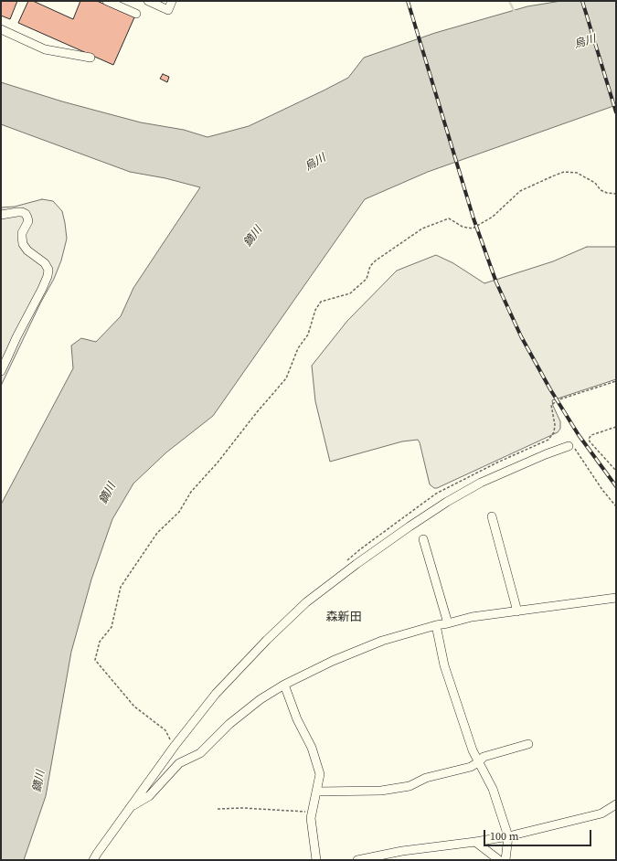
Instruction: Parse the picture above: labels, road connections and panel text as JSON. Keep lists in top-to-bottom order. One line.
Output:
{"districts":["森新田"],"water":["烏川","鏑川"],"scale_bar":"100 m"}
